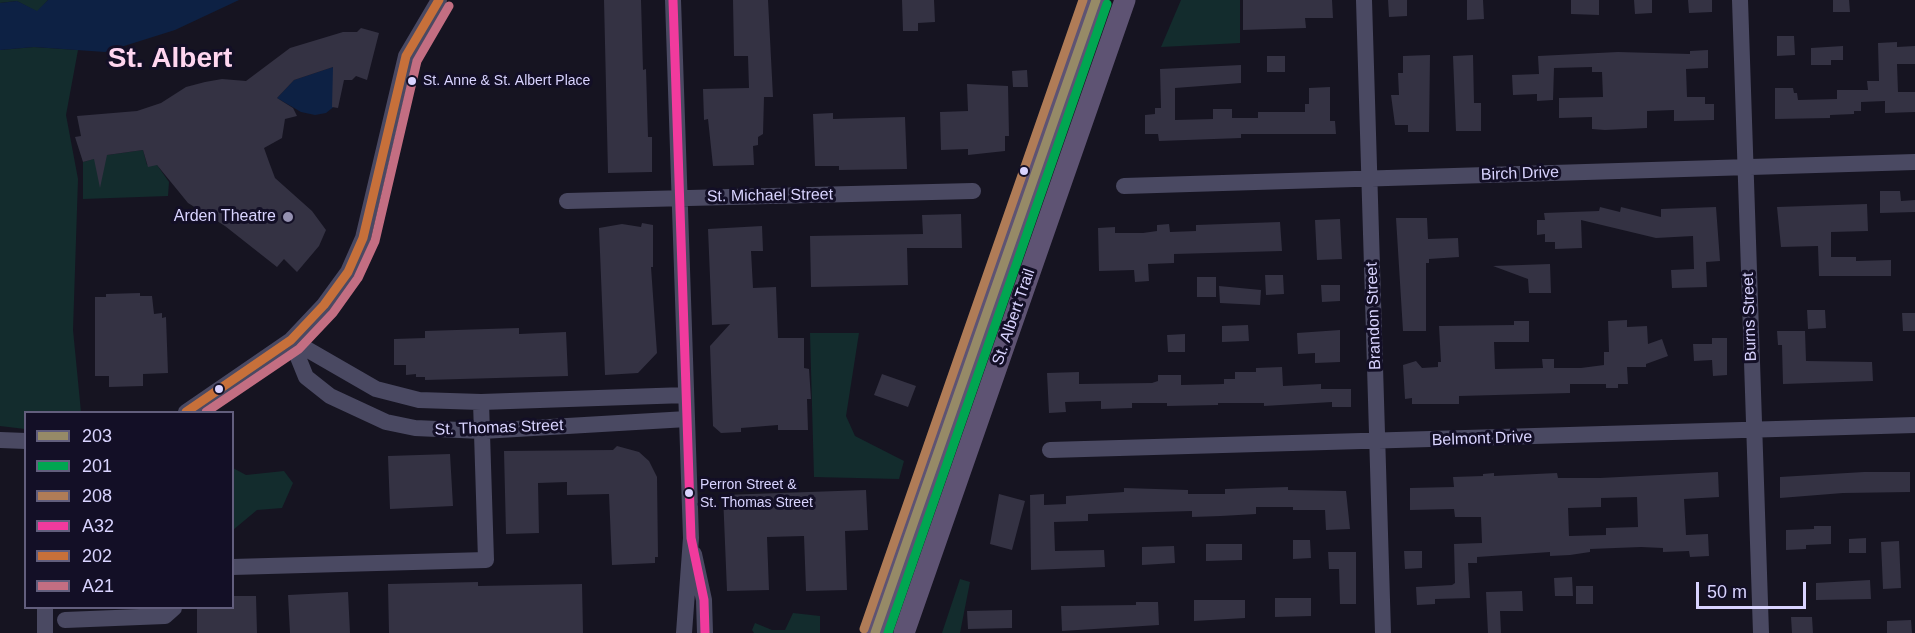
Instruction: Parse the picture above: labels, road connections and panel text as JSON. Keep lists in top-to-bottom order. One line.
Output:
{"streets":{"main road":["St. Albert Trail"],"street":["Birch Drive","St. Michael Street","Brandon Street","Burns Street","St. Thomas Street","Belmont Drive"]},"crossings":[["Birch Drive","Brandon Street"],["Birch Drive","Burns Street"],["Brandon Street","Belmont Drive"],["Burns Street","Belmont Drive"]],"districts":["St. Albert"],"places":["St. Anne & St. Albert Place","Arden Theatre","Perron Street & St. Thomas Street"],"lines":["transit line 203","transit line 208","transit line A32","transit line 202","transit line 201","transit line A21"],"legend":["203","201","208","A32","202","A21"],"scale_bar":"50 m"}
